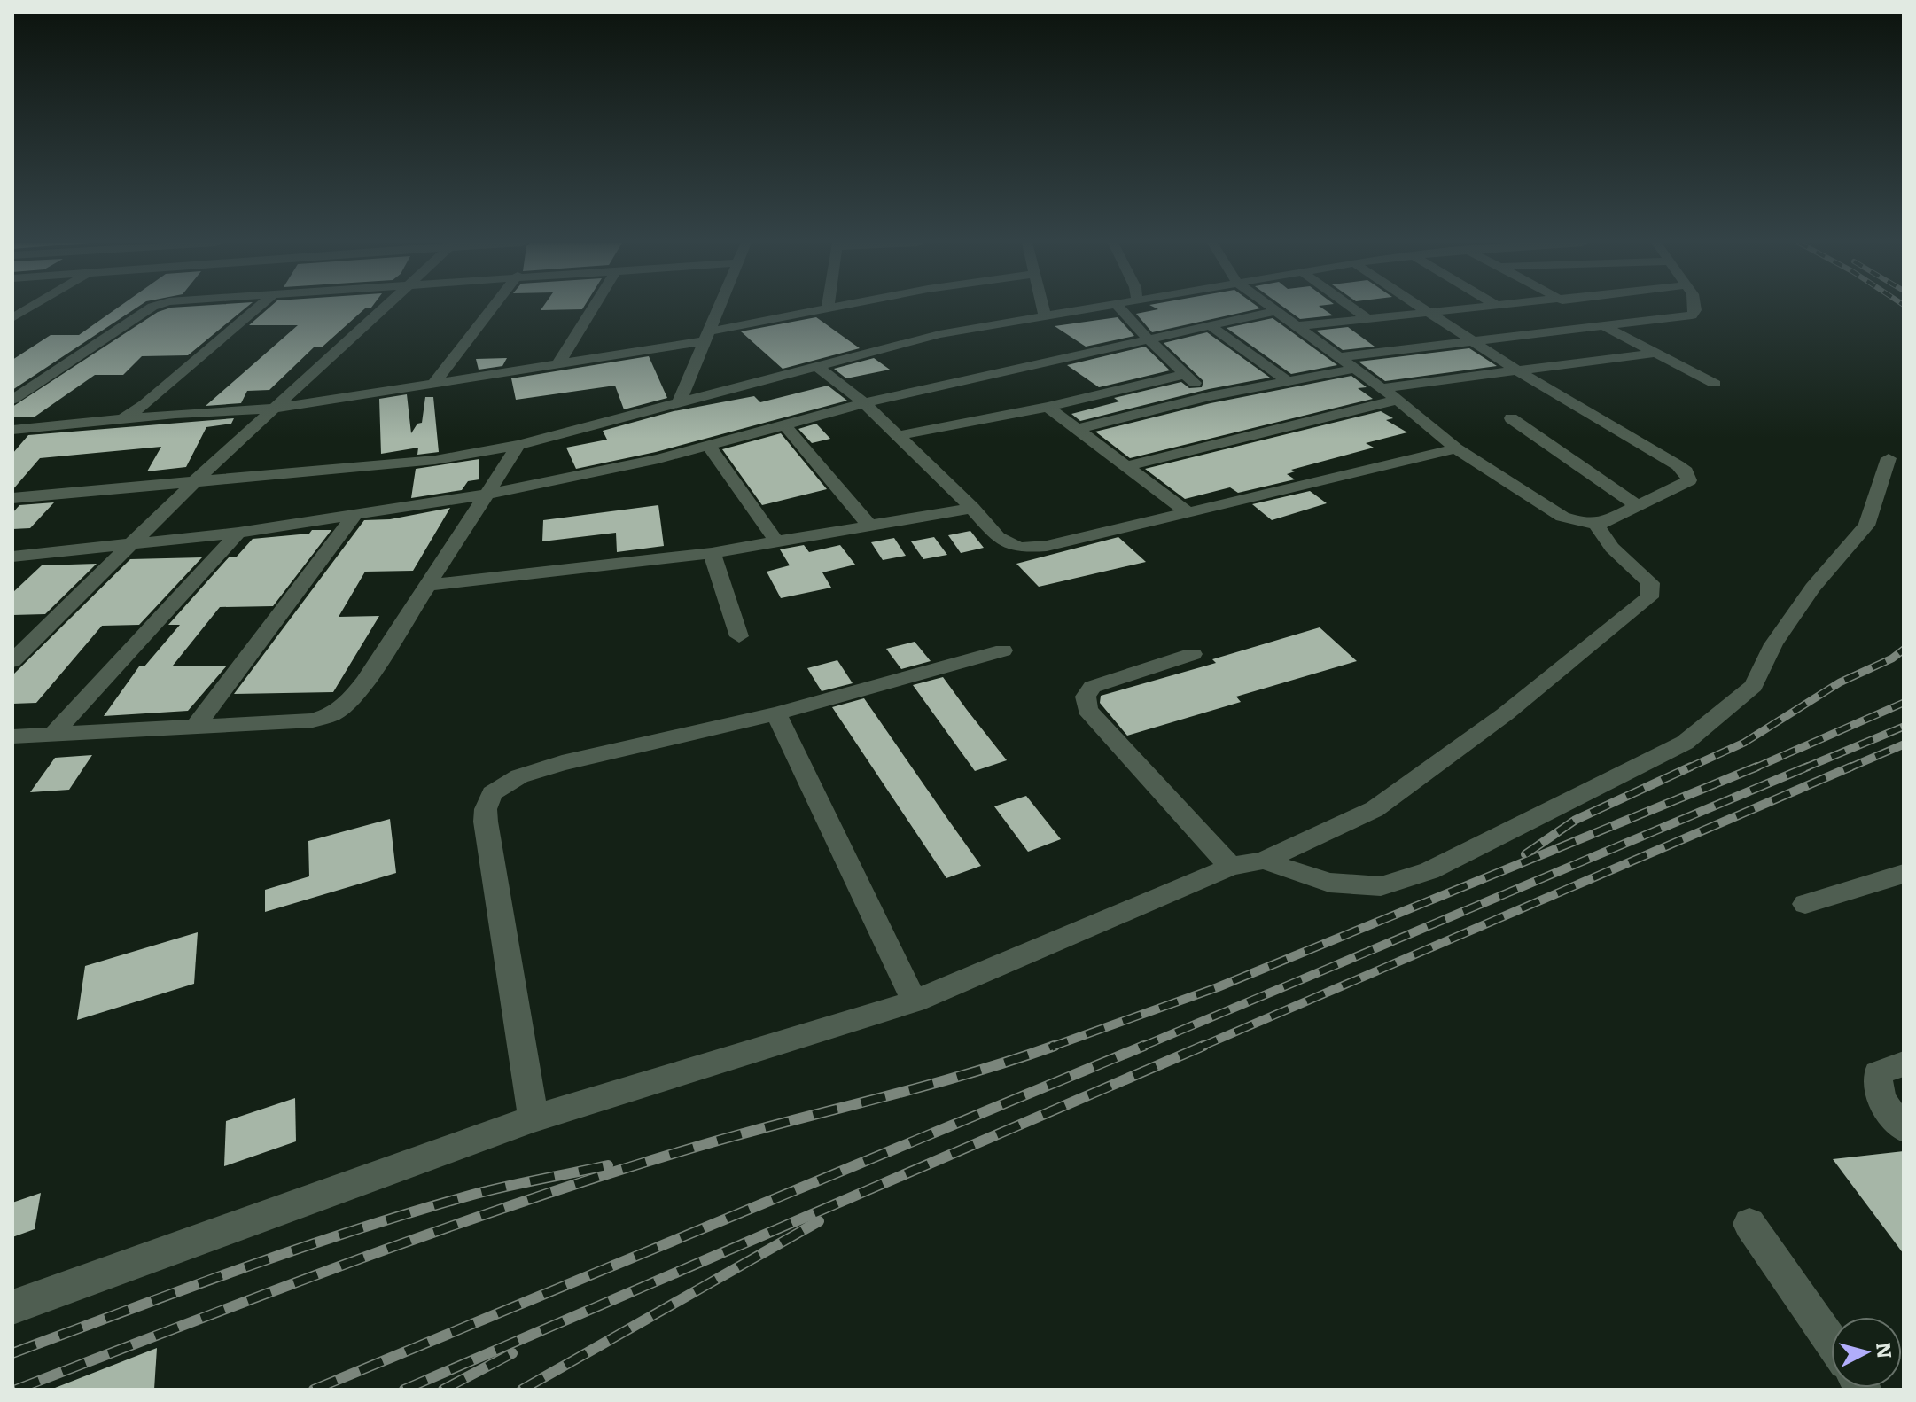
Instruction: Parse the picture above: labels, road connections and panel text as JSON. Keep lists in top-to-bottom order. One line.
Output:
{"north":"right"}
